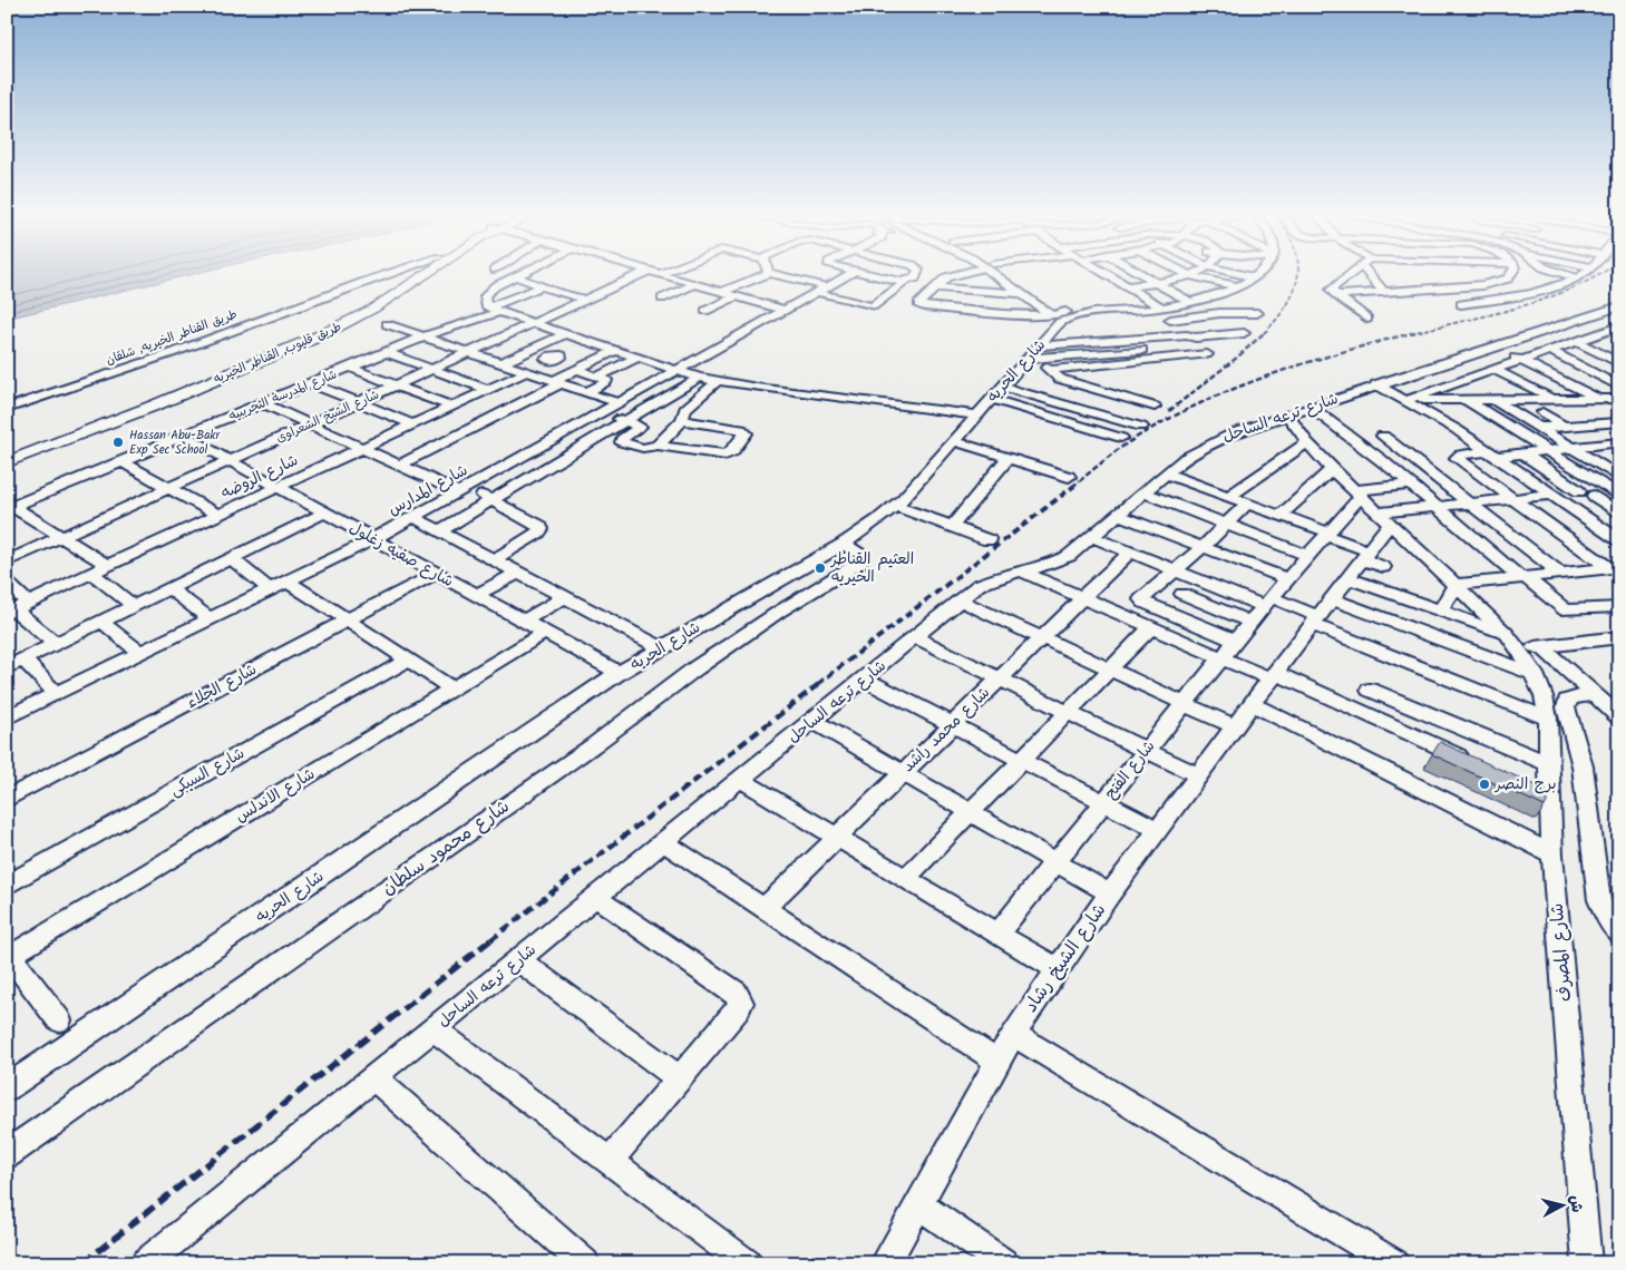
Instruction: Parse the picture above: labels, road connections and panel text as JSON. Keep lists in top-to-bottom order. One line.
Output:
{"streets":{"main road":["طريق قليوب, القناطر الخيريه"],"street":["طريق القناطر الخيريه, شلقان","شارع الحريه","شارع المدرسة التجريبيه","شارع الشيخ الشعراوى","شارع ترعه الساحل","شارع الروضه","شارع المدارس","شارع صفيه زغلول","شارع الجلاء","شارع محمد راشد","شارع الفتح","شارع السبكى","شارع الاندلس","شارع محمود سلطان","شارع المصرف","شارع الشيخ رشاد"]},"crossings":[["شارع الحريه","شارع صفيه زغلول"],["شارع الحريه","شارع محمود سلطان"],["شارع المدرسة التجريبيه","شارع صفيه زغلول"],["شارع الشيخ الشعراوى","شارع صفيه زغلول"],["شارع الروضه","شارع صفيه زغلول"],["شارع المدارس","شارع صفيه زغلول"],["شارع صفيه زغلول","شارع الجلاء"],["شارع صفيه زغلول","شارع الاندلس"]],"places":["Hassan Abu-Bakr Exp Sec School","العثيم القناطر الخيريه","برج النصر"],"north":"right"}
